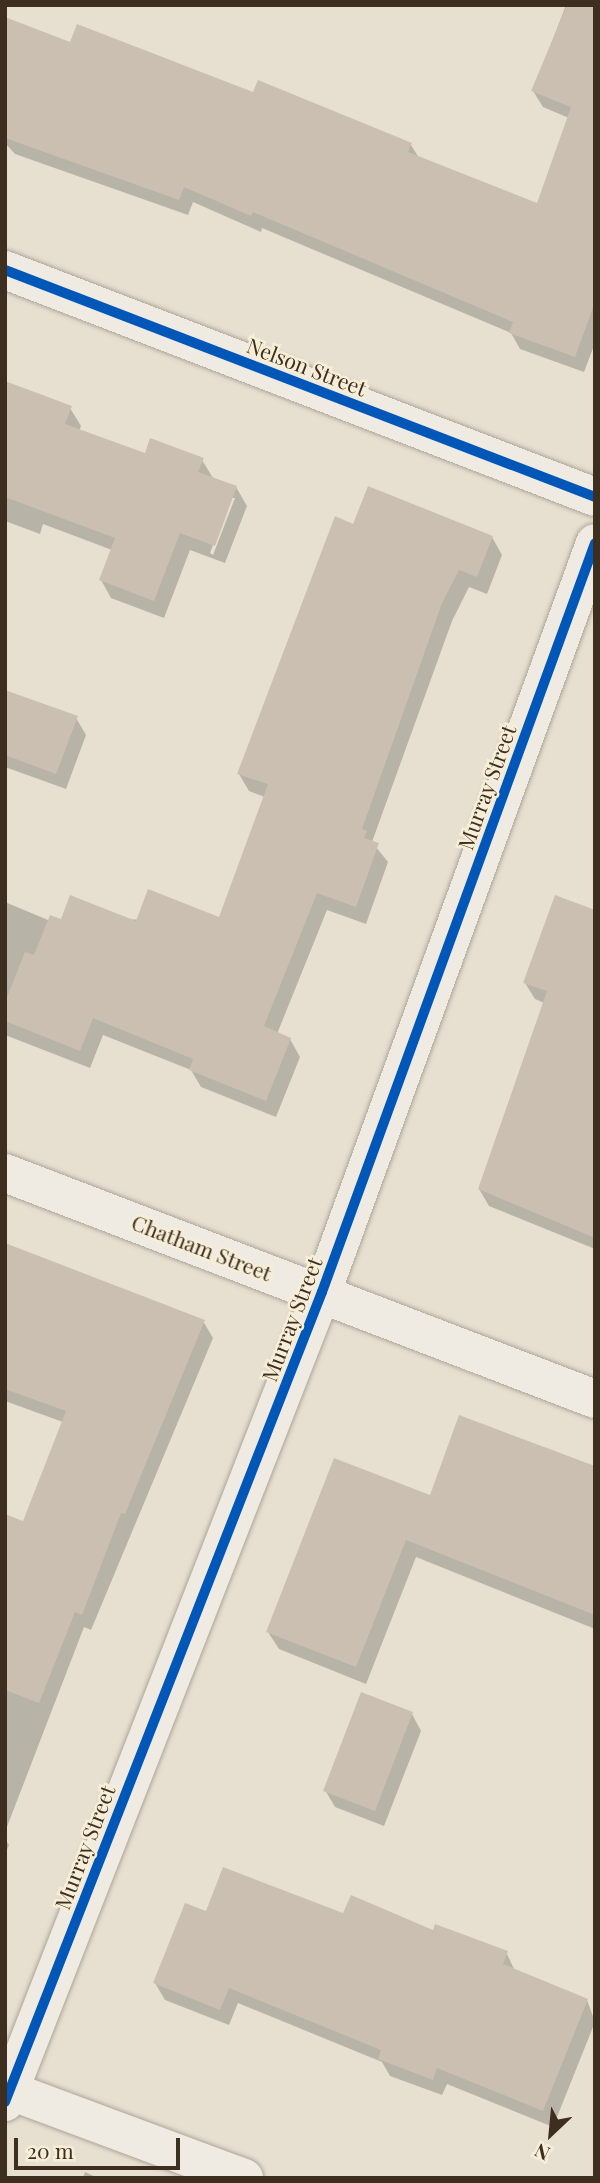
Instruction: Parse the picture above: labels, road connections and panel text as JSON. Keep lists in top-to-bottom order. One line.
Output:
{"streets":{"street":["Nelson Street","Murray Street","Chatham Street"]},"crossings":[["Murray Street","Chatham Street"]],"scale_bar":"20 m","north":"bottom left"}
